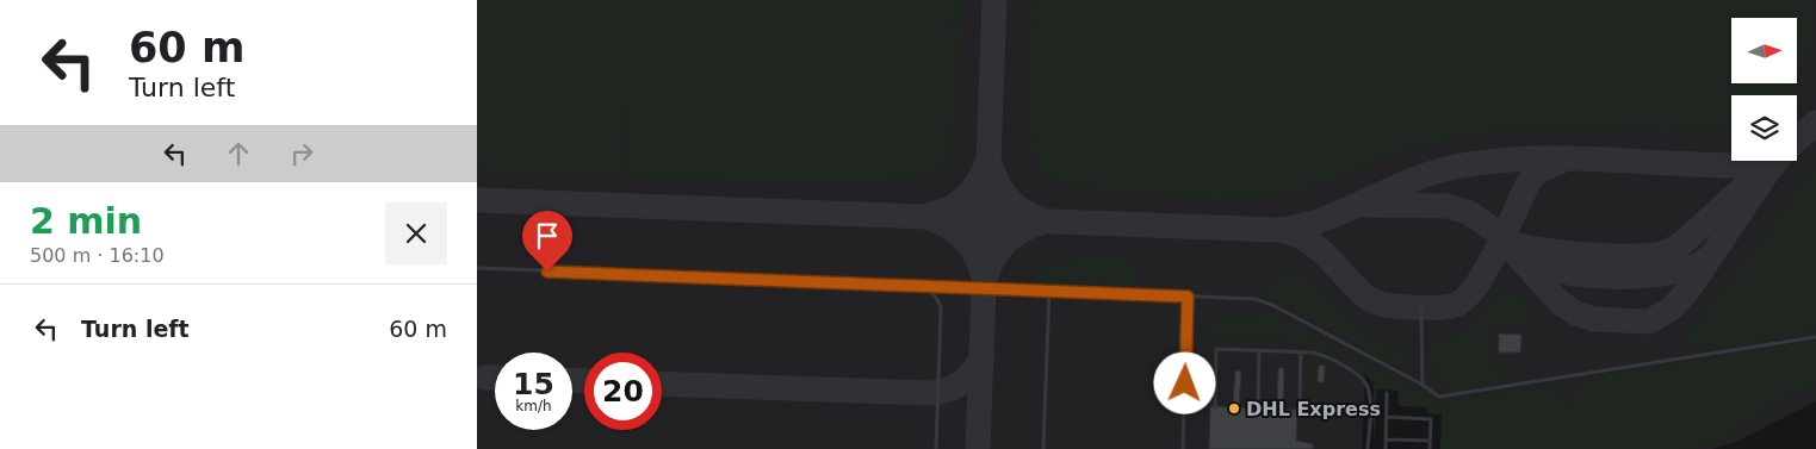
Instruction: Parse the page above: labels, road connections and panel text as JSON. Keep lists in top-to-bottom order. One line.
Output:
{"places":["DHL Express"],"north":"right","page":{"turn":["60 m","Turn left"],"heading":["2 min","500 m · 16:10"],"list":[{"name":"Turn left","value":"60 m"}],"speed":"15 km/h","limit":"20"}}
